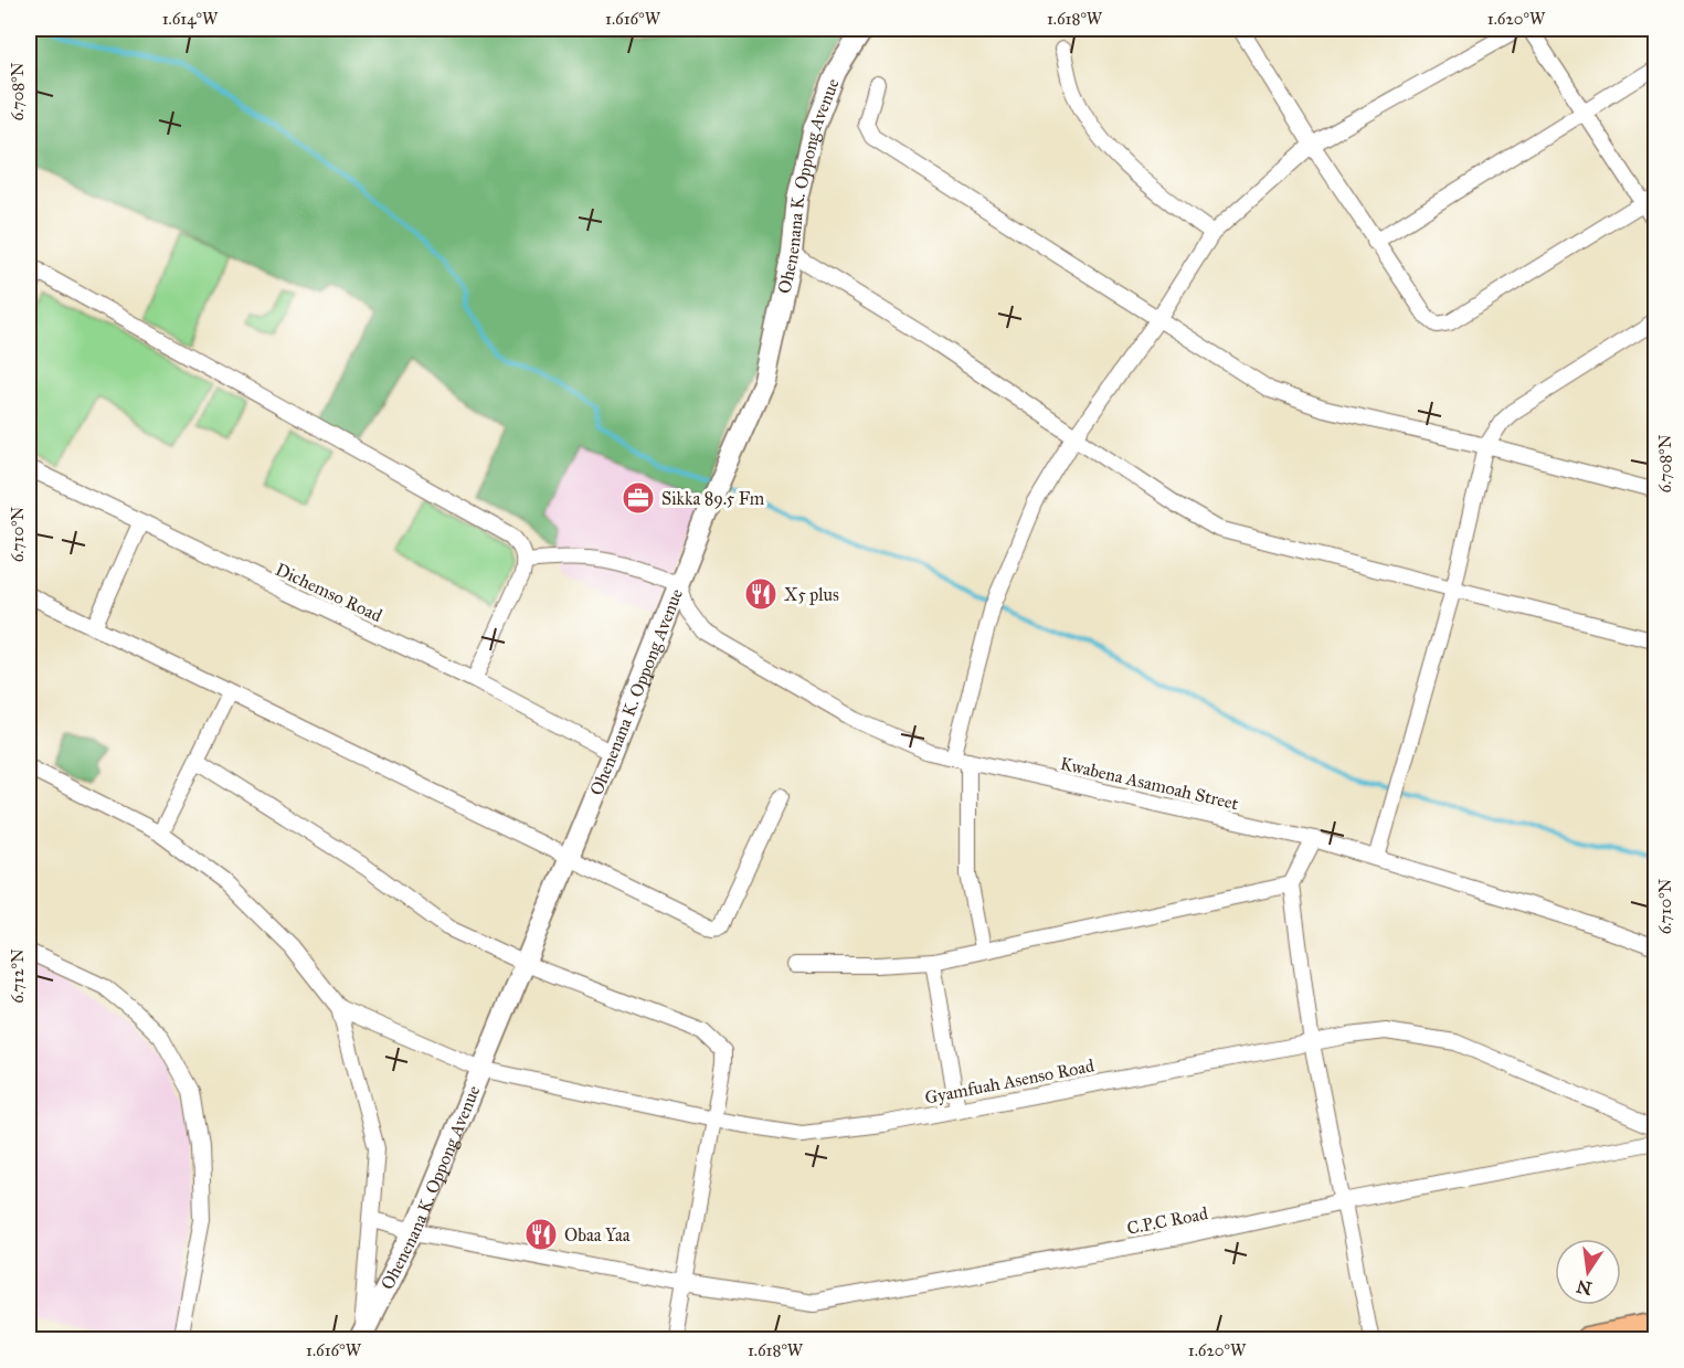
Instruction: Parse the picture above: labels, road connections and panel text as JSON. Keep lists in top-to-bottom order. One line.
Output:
{"streets":{"street":["Ohenenana K. Oppong Avenue","Dichemso Road","Kwabena Asamoah Street","Gyamfuah Asenso Road","C.P.C Road"]},"crossings":[["Ohenenana K. Oppong Avenue","Dichemso Road"],["Ohenenana K. Oppong Avenue","Kwabena Asamoah Street"],["Ohenenana K. Oppong Avenue","Gyamfuah Asenso Road"],["Ohenenana K. Oppong Avenue","C.P.C Road"]],"places":{"office":["Sikka 89.5 Fm"],"restaurant":["X5 plus","Obaa Yaa"]},"north":"bottom","coordinates":["1.614°W","1.616°W","1.618°W","1.620°W","6.708°N","6.710°N","6.712°N"]}
